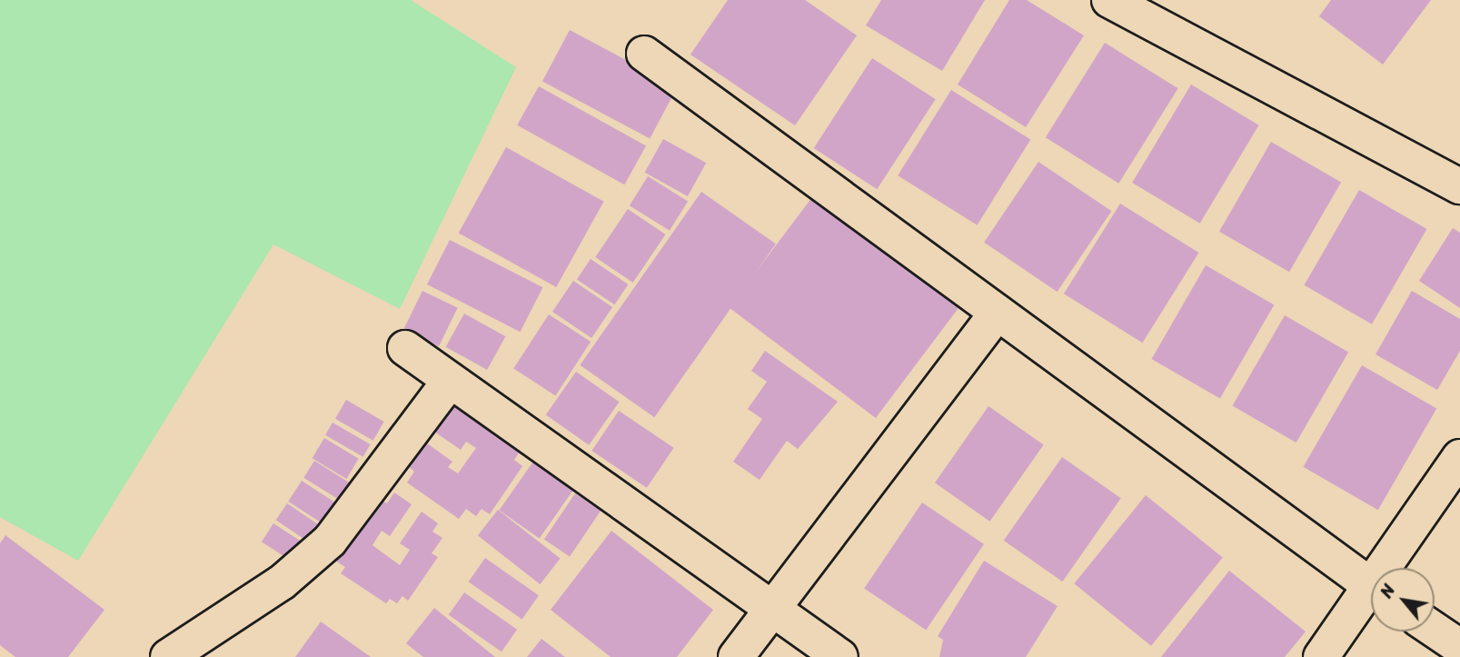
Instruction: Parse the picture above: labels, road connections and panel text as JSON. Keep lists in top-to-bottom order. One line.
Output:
{"north":"top left"}
